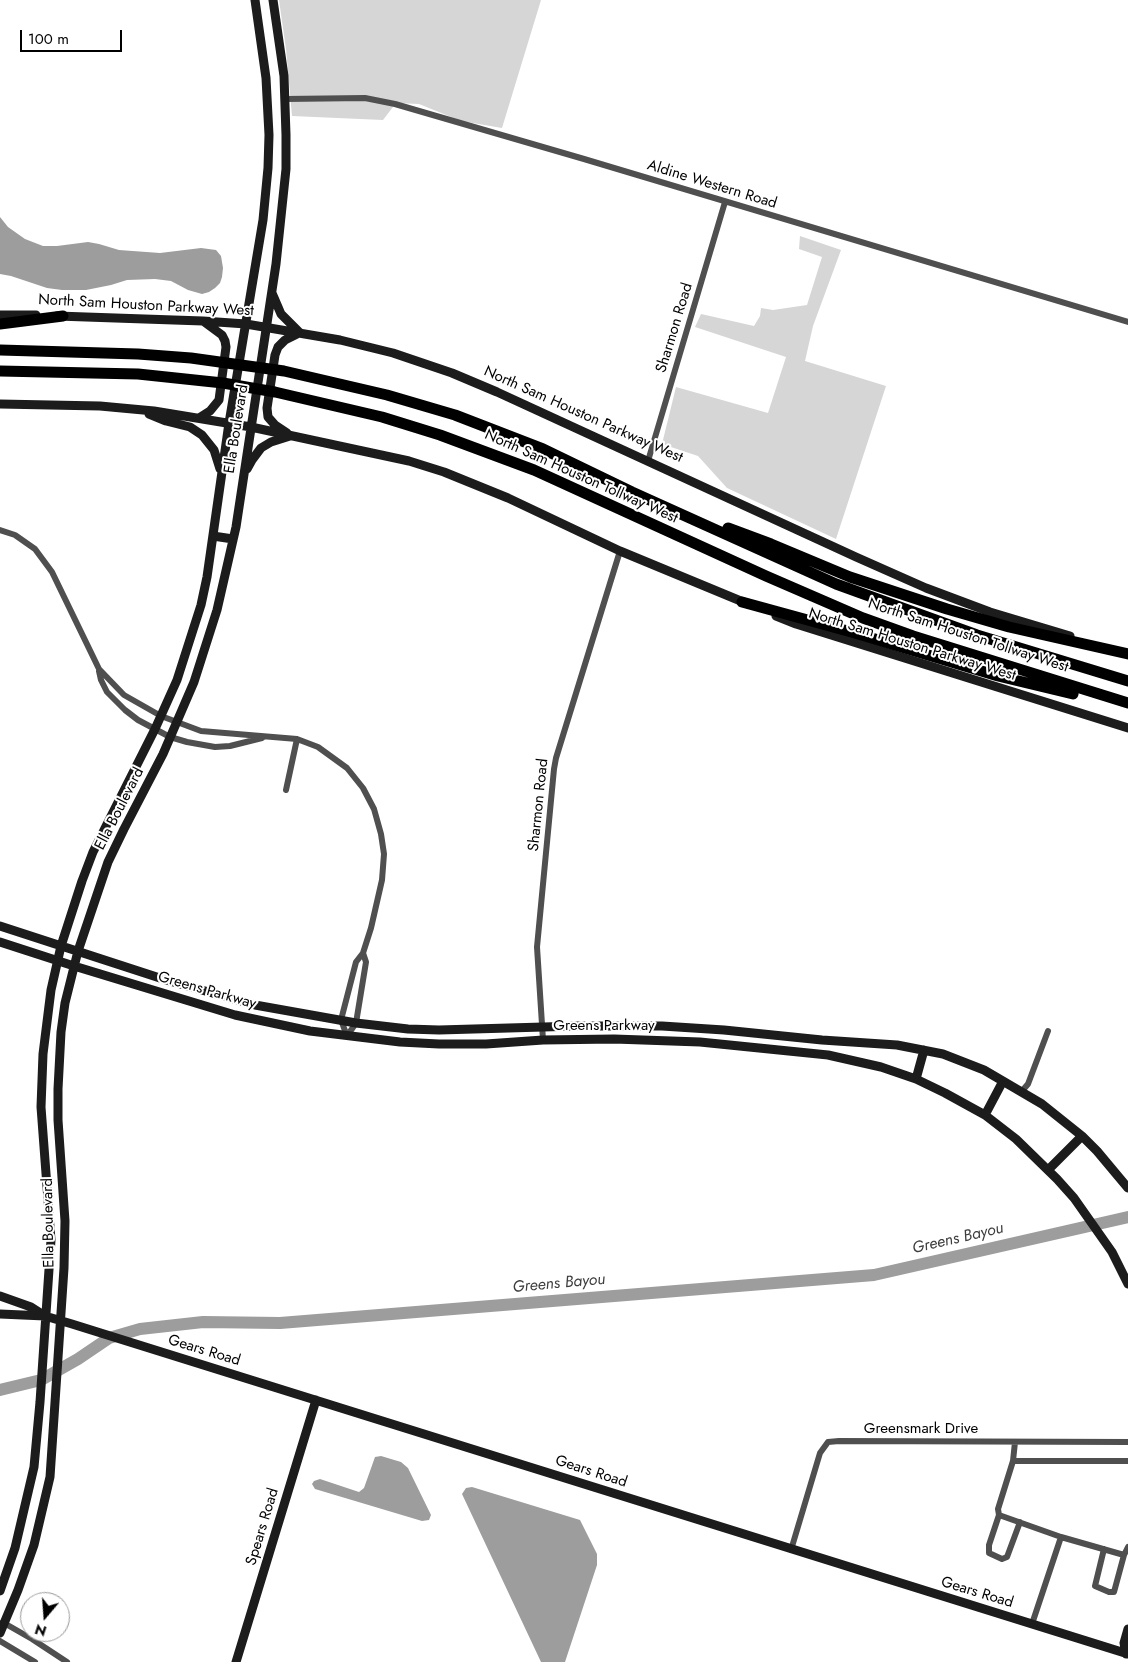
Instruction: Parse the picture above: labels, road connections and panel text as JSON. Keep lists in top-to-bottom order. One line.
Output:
{"streets":{"highway":["North Sam Houston Tollway West"],"main road":["North Sam Houston Parkway West","Ella Boulevard","Greens Parkway","Gears Road","Spears Road"],"street":["Aldine Western Road","Sharmon Road","Greensmark Drive"]},"crossings":[["Aldine Western Road","Sharmon Road"],["Aldine Western Road","Ella Boulevard"],["North Sam Houston Parkway West","Sharmon Road"],["North Sam Houston Parkway West","Ella Boulevard"],["Sharmon Road","Greens Parkway"],["Ella Boulevard","Greens Parkway"],["Ella Boulevard","Gears Road"],["Gears Road","Greensmark Drive"],["Gears Road","Spears Road"]],"water":["Greens Bayou"],"scale_bar":"100 m","north":"bottom"}
